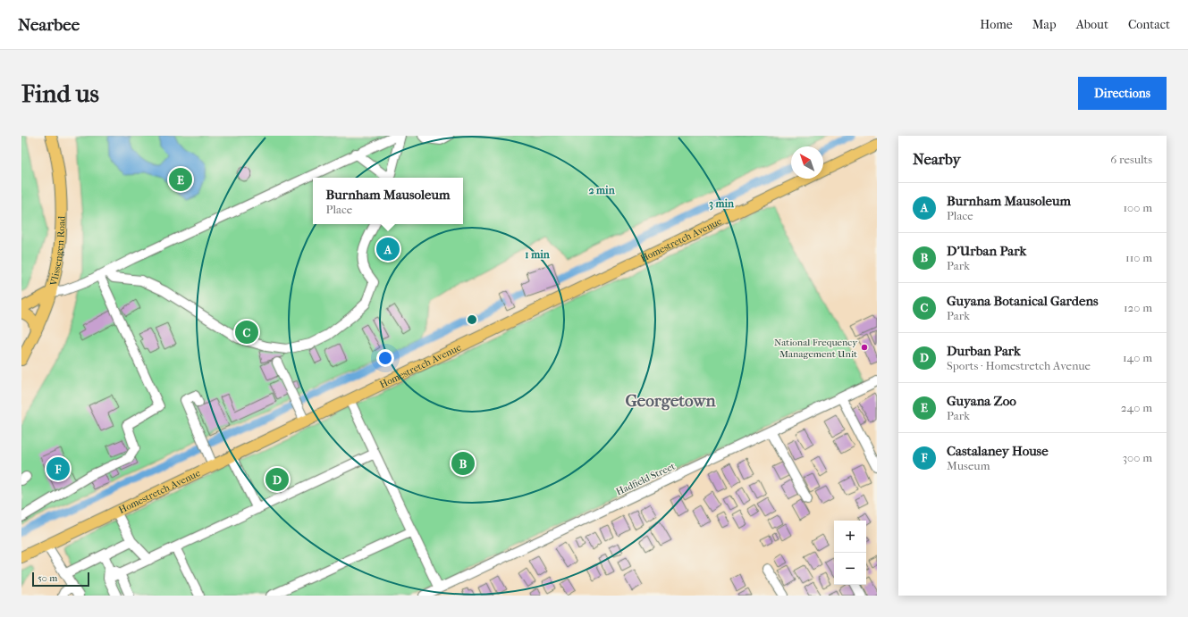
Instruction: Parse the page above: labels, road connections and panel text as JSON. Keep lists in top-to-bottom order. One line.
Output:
{"streets":{"main road":["Homestretch Avenue","Vlissengen Road"],"street":["Hadfield Street"]},"districts":["Georgetown"],"places":["National Frequency Management Unit"],"scale_bar":"50 m","north":"top left","page":{"header":"Nearbee","nav":["Home","Map","About","Contact"],"buttons":"Directions","title":"Find us","heading":["Nearby","6 results"],"pins":["E","A","C","B","F","D"],"popup":["Burnham Mausoleum","Place"],"list":[{"mark":"A","name":"Burnham Mausoleum","note":"Place","value":"100 m"},{"mark":"B","name":"D'Urban Park","note":"Park","value":"110 m"},{"mark":"C","name":"Guyana Botanical Gardens","note":"Park","value":"120 m"},{"mark":"D","name":"Durban Park","note":"Sports · Homestretch Avenue","value":"140 m"},{"mark":"E","name":"Guyana Zoo","note":"Park","value":"240 m"},{"mark":"F","name":"Castalaney House","note":"Museum","value":"300 m"}],"map_buttons":["+","−"],"scale":"50 m"},"rings":["2 min","3 min","1 min"]}
